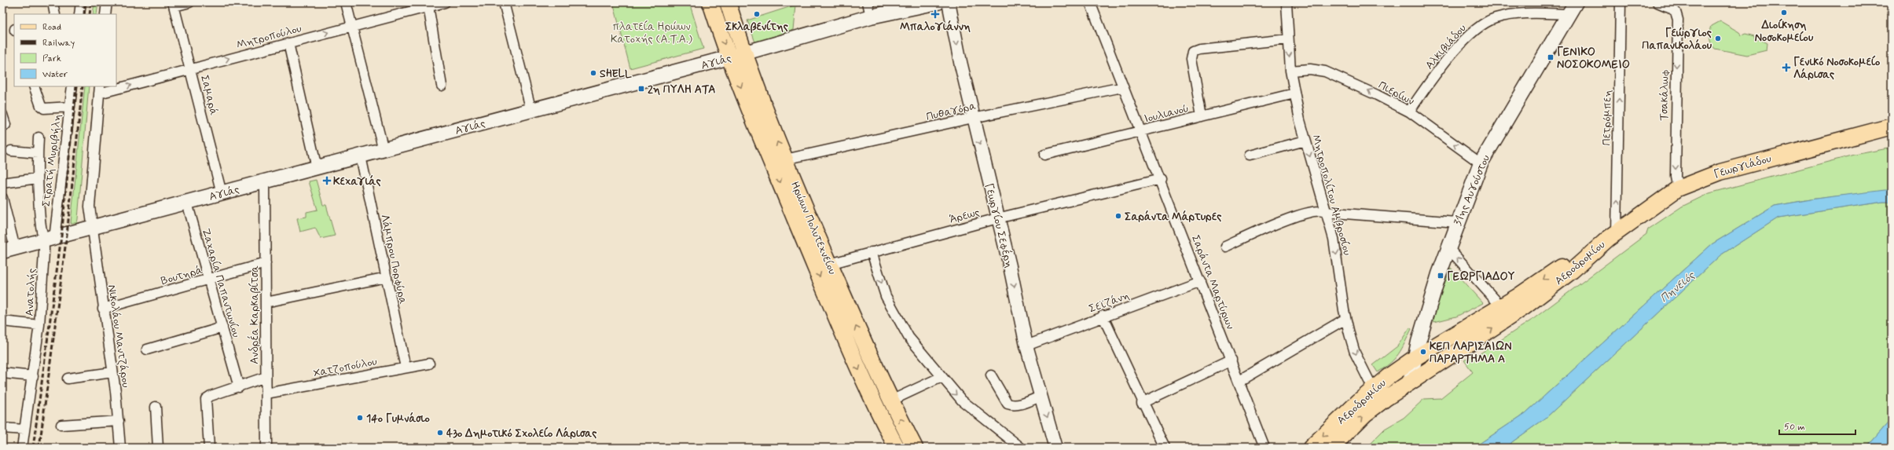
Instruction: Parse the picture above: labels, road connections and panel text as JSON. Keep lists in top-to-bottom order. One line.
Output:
{"streets":{"main road":["Αγιάς","Γεωργιάδου","31ης Αυγούστου","Ηρώων Πολυτεχνείου","Αεροδρομίου"],"street":["Μητροπούλου","Αλκιβιάδου","Πιερίων","Σαμαρά","Τσακάλωφ","Πυθαγόρα","Ιουλιανού","Πετρόμπεη","Στρατή Μυριβήλη","Μητροπολίτου Αμβροσίου","Άρεως","Γεωργίου Σεφέρη","Λάμπρου Πορφύρα","Βουτηρά","Σαράντα Μαρτύρων","Ζαχαρία Παπαντωνίου","Ανατολής","Σεϊζάνη","Ανδρέα Καρκαβίτσα","Νικολάου Μαντζάρου","Χατζοπούλου"]},"crossings":[["Μητροπούλου","Σαμαρά"],["Μητροπούλου","Νικολάου Μαντζάρου"],["Αλκιβιάδου","Πιερίων"],["Αλκιβιάδου","31ης Αυγούστου"],["Αγιάς","Σαμαρά"],["Αγιάς","Στρατή Μυριβήλη"],["Αγιάς","Ηρώων Πολυτεχνείου"],["Αγιάς","Λάμπρου Πορφύρα"],["Αγιάς","Ζαχαρία Παπαντωνίου"],["Αγιάς","Ανατολής"],["Αγιάς","Ανδρέα Καρκαβίτσα"],["Αγιάς","Νικολάου Μαντζάρου"],["Πιερίων","31ης Αυγούστου"],["Πιερίων","Μητροπολίτου Αμβροσίου"],["Τσακάλωφ","Γεωργιάδου"],["Πυθαγόρα","Γεωργίου Σεφέρη"],["Πυθαγόρα","Ηρώων Πολυτεχνείου"],["Πυθαγόρα","Σαράντα Μαρτύρων"],["Ιουλιανού","Μητροπολίτου Αμβροσίου"],["Ιουλιανού","Σαράντα Μαρτύρων"],["Πετρόμπεη","Γεωργιάδου"],["Πετρόμπεη","Αεροδρομίου"],["Στρατή Μυριβήλη","Ανατολής"],["Γεωργιάδου","Αεροδρομίου"],["31ης Αυγούστου","Αεροδρομίου"],["Μητροπολίτου Αμβροσίου","Αεροδρομίου"],["Άρεως","Γεωργίου Σεφέρη"],["Άρεως","Ηρώων Πολυτεχνείου"],["Άρεως","Σαράντα Μαρτύρων"],["Γεωργίου Σεφέρη","Σεϊζάνη"],["Λάμπρου Πορφύρα","Χατζοπούλου"],["Βουτηρά","Ζαχαρία Παπαντωνίου"],["Βουτηρά","Ανδρέα Καρκαβίτσα"],["Βουτηρά","Νικολάου Μαντζάρου"],["Σαράντα Μαρτύρων","Σεϊζάνη"],["Ανδρέα Καρκαβίτσα","Χατζοπούλου"]],"one_way":["Μητροπούλου","Πιερίων","Τσακάλωφ","Πετρόμπεη","Μητροπολίτου Αμβροσίου","Γεωργίου Σεφέρη"],"water":["Πηνειός"],"parks":["πλατεία Ηρώων Κατοχής (Α.Τ.Α.)"],"places":{"other":["Διοίκηση Νοσοκομείου","Σκλαβενίτης","Γεώργιος Παπανικολάου","SHELL","Σαράντα Μάρτυρες","ΚΕΠ ΛΑΡΙΣΑΙΩΝ ΠΑΡΑΡΤΗΜΑ A","14ο Γυμνάσιο","43ο Δημοτικό Σχολείο Λάρισας"],"health":["Μπαλογιάννη","Γενικό Νοσοκομείο Λάρισας","Κεχαγιάς"],"transit":["ΓΕΝΙΚΟ ΝΟΣΟΚΟΜΕΙΟ","2η ΠΥΛΗ ΑΤΑ","ΓΕΩΡΓΙΑΔΟΥ"]},"legend":["Road","Railway","Park","Water"],"scale_bar":"50 m"}
